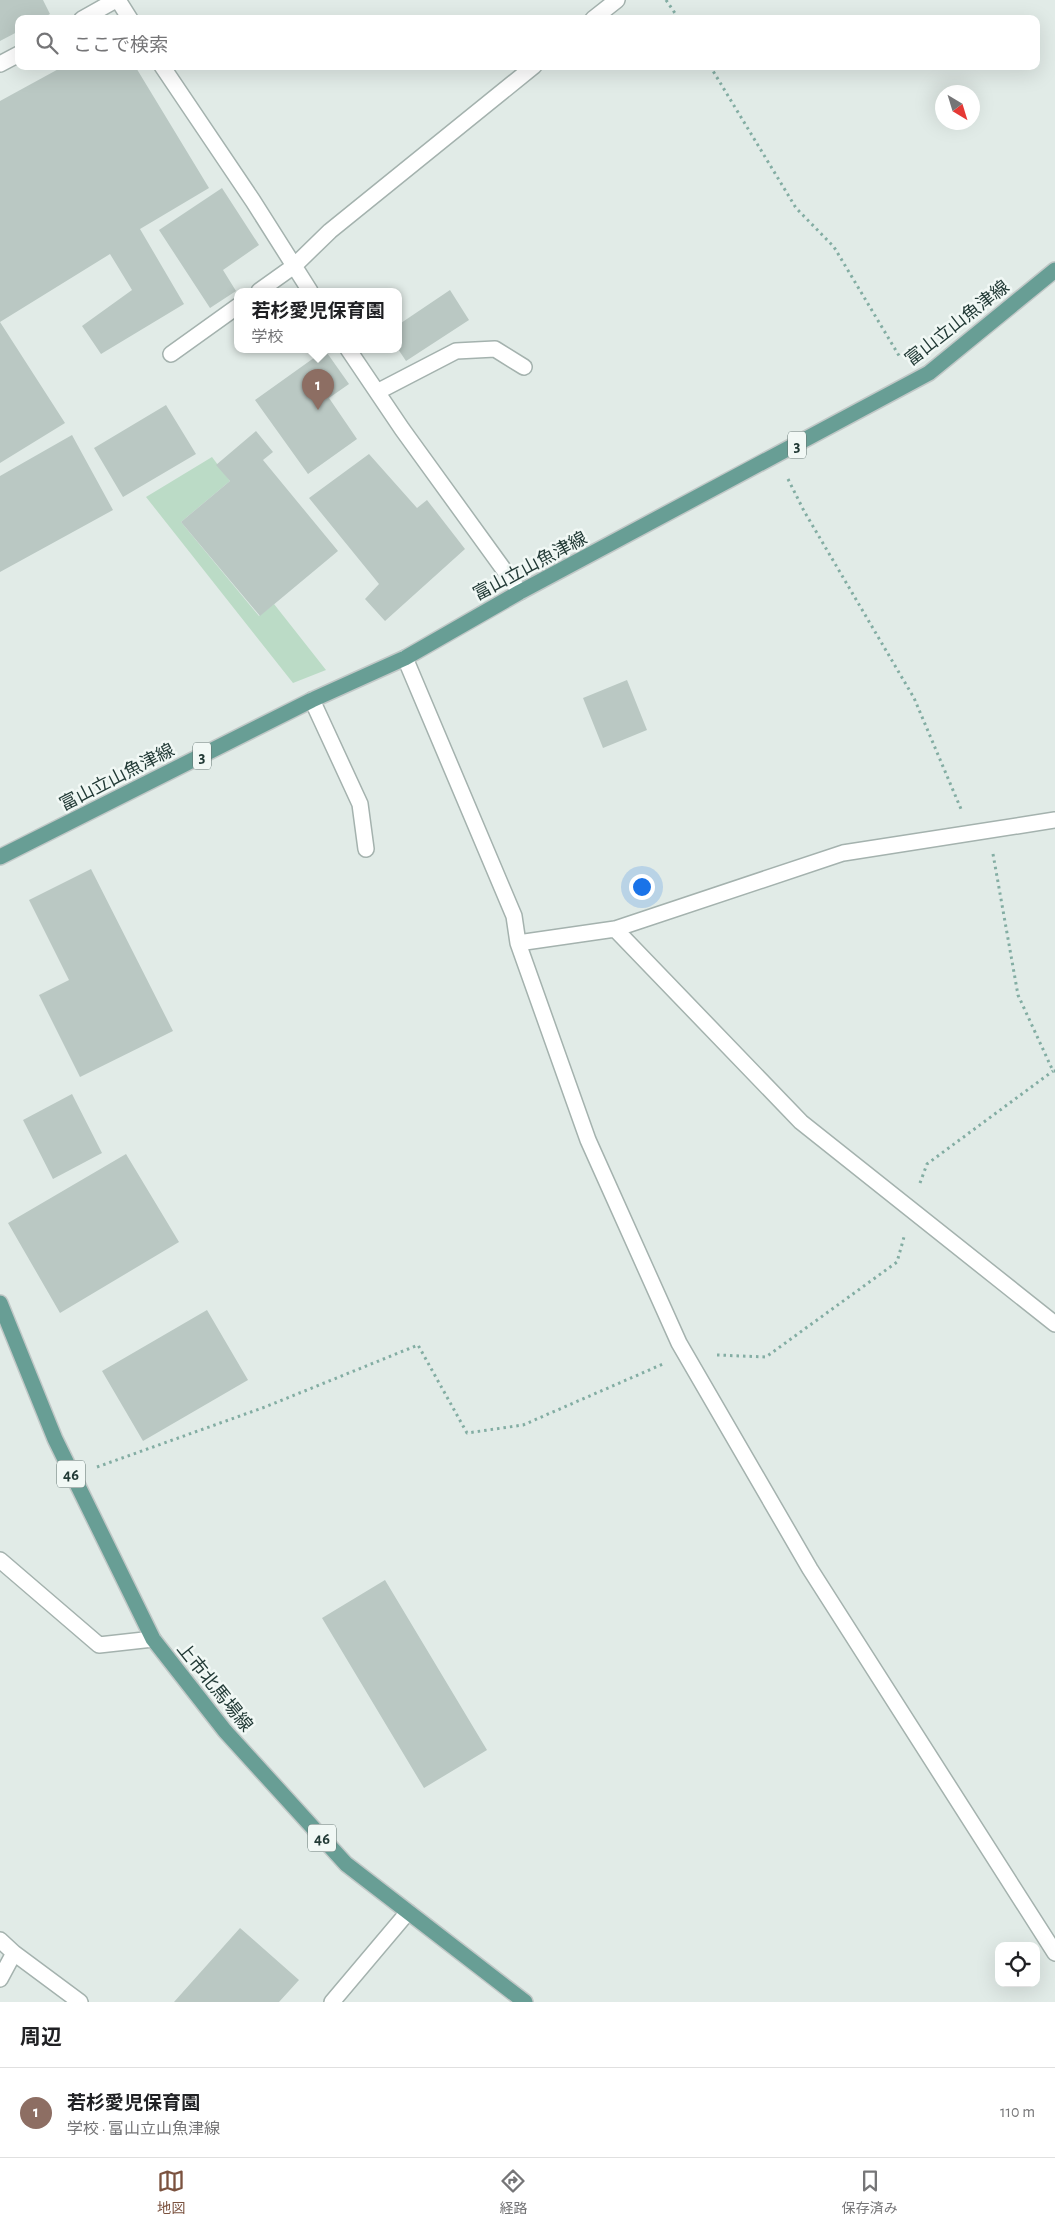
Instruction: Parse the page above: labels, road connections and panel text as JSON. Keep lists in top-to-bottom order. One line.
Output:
{"streets":{"main road":["富山立山魚津線","3","46","上市北馬場線"]},"north":"bottom right","page":{"search":"ここで検索","popup":["若杉愛児保育園","学校"],"pins":"1","heading":"周辺","list":[{"mark":"1","name":"若杉愛児保育園","note":"学校 · 富山立山魚津線","value":"110 m"}],"nav":["地図","経路","保存済み"]}}
